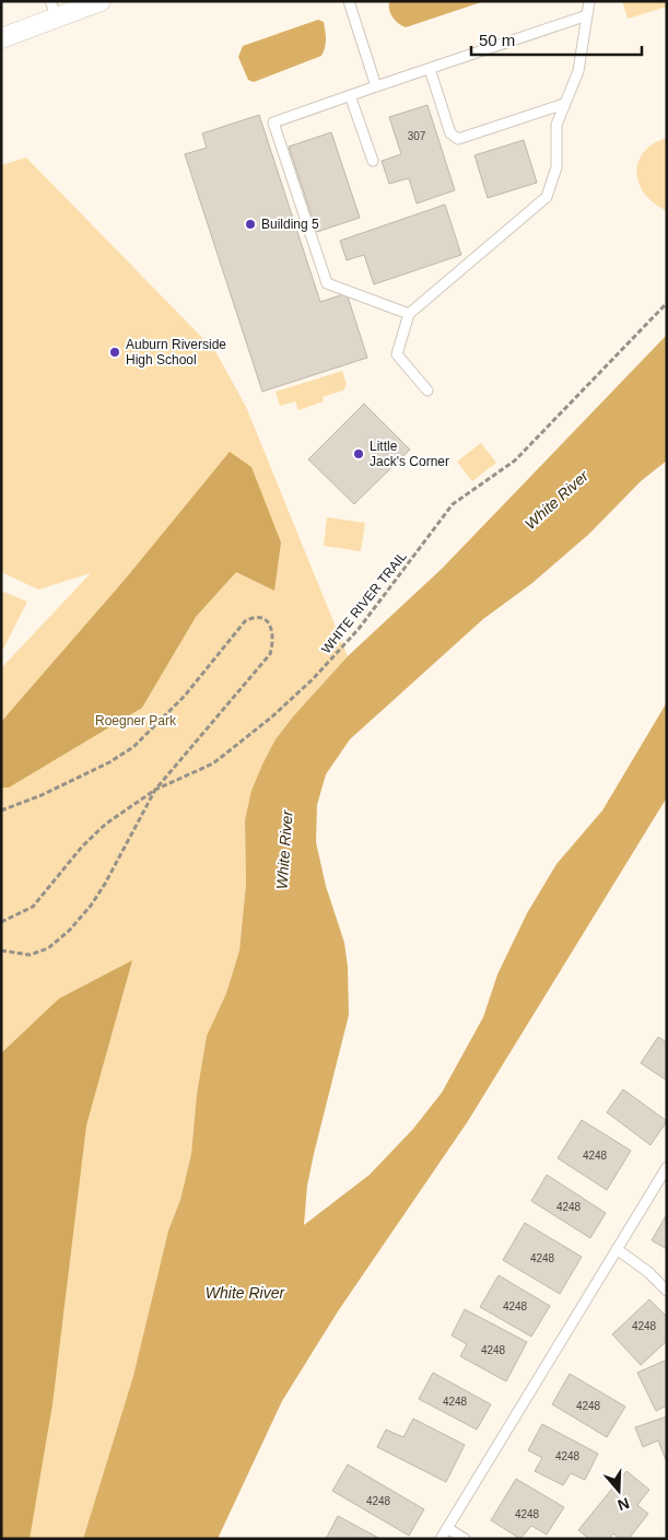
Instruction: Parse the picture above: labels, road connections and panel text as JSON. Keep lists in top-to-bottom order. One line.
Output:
{"streets":{"path":["WHITE RIVER TRAIL"]},"water":["White River"],"parks":["Roegner Park"],"places":["Building 5","Auburn Riverside High School","Little Jack's Corner"],"house_numbers":["307","4248","4248","4248","4248","4248","4248","4248","4248","4248","4248","4248"],"scale_bar":"50 m","north":"bottom"}
